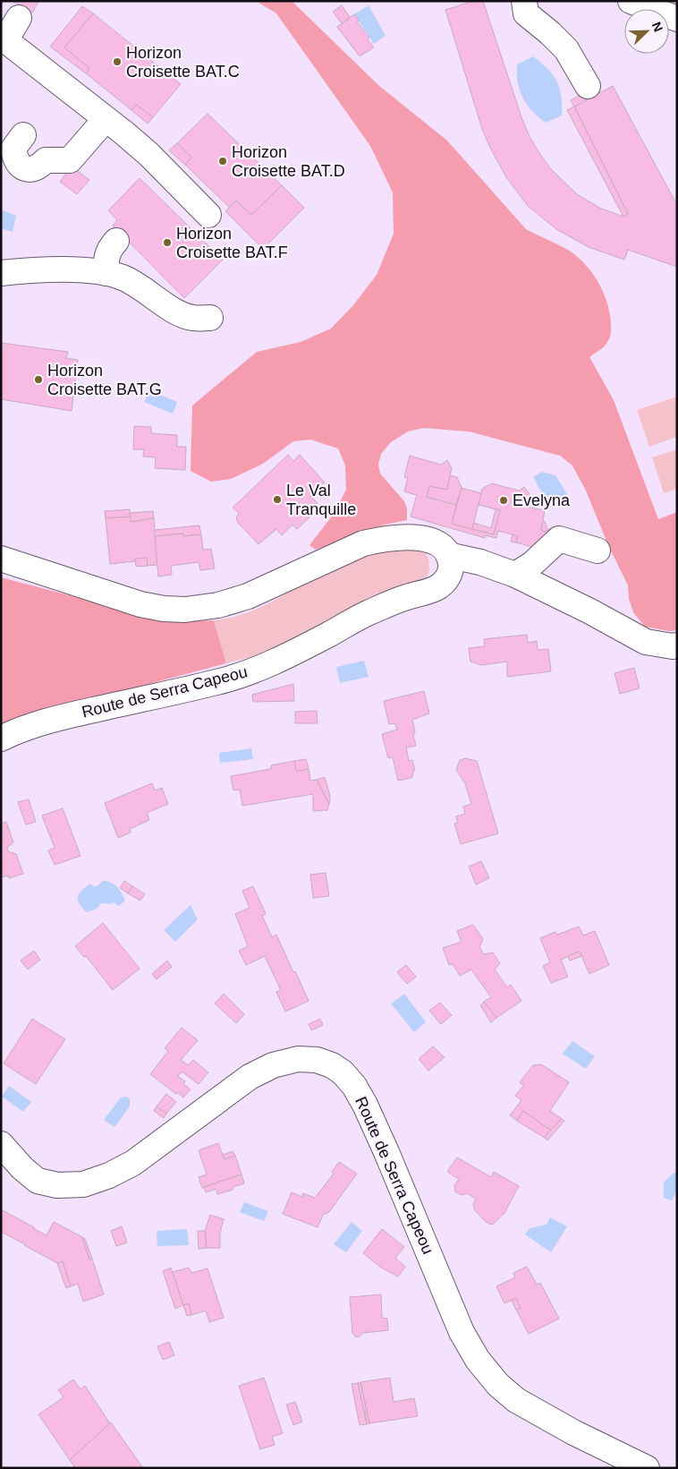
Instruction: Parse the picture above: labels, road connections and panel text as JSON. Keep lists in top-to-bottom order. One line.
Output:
{"streets":{"street":["Route de Serra Capeou"]},"places":["Horizon Croisette BAT.C","Horizon Croisette BAT.D","Horizon Croisette BAT.F","Horizon Croisette BAT.G","Le Val Tranquille","Evelyna"],"north":"top right"}
